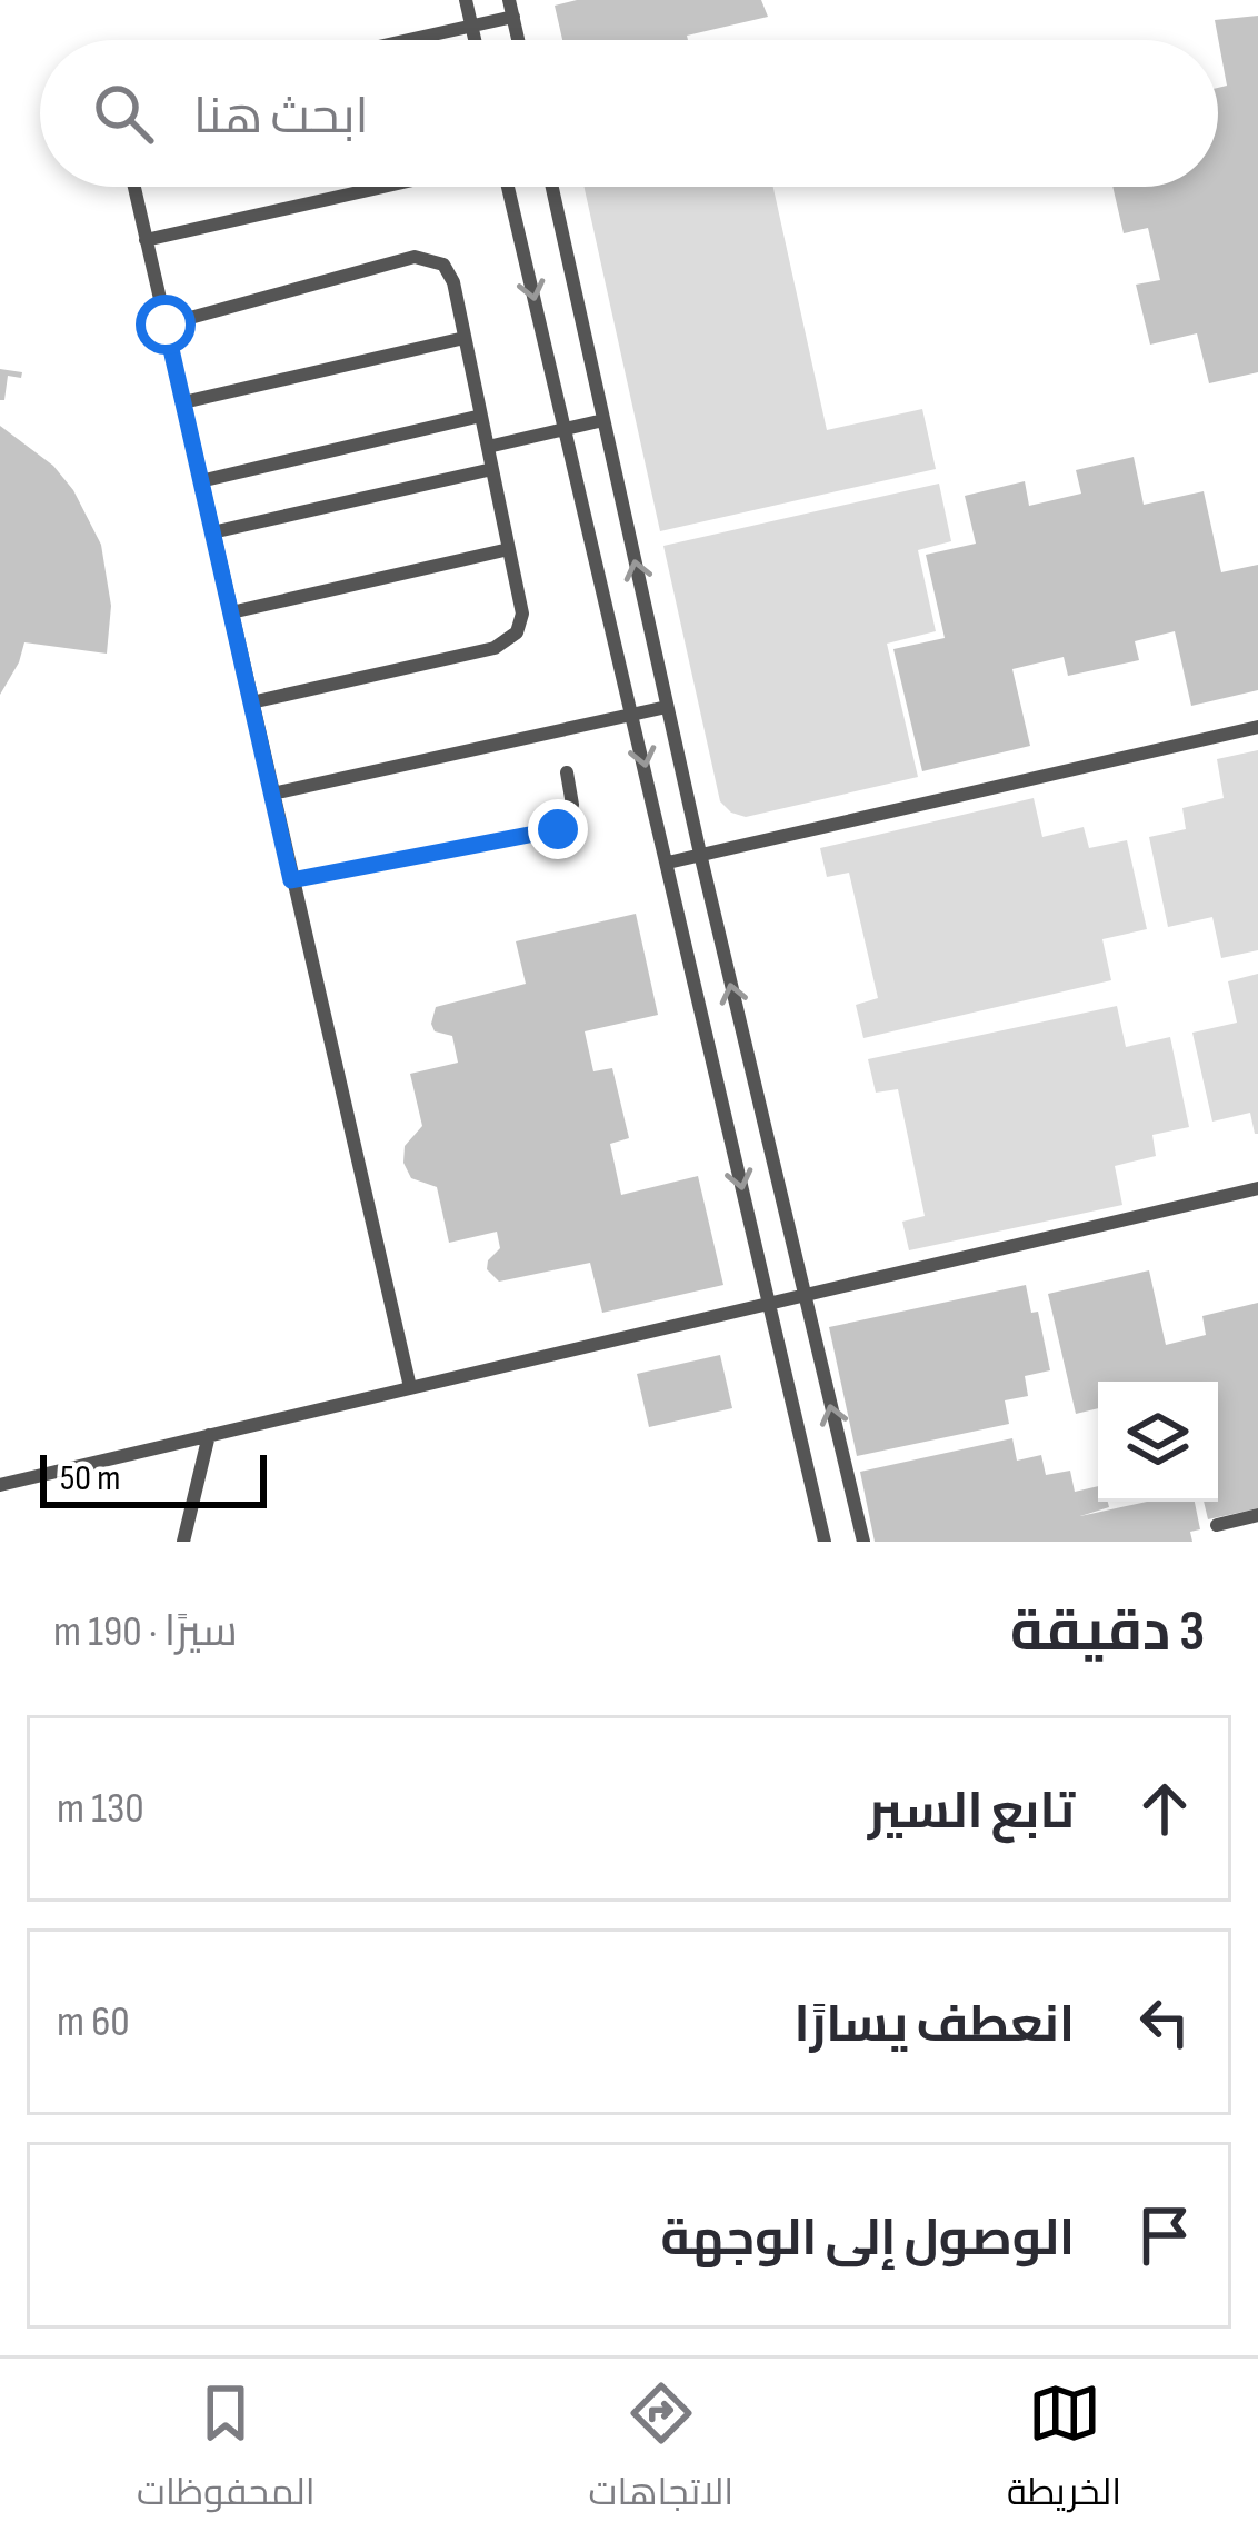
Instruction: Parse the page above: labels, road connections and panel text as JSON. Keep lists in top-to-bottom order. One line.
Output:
{"scale_bar":"50 m","page":{"search":"ابحث هنا","scale":"50 m","heading":["3 دقيقة","سيرًا · 190 m"],"list":[["تابع السير","130 m"],["انعطف يسارًا","60 m"],"الوصول إلى الوجهة"],"nav":["الخريطة","الاتجاهات","المحفوظات"]}}
